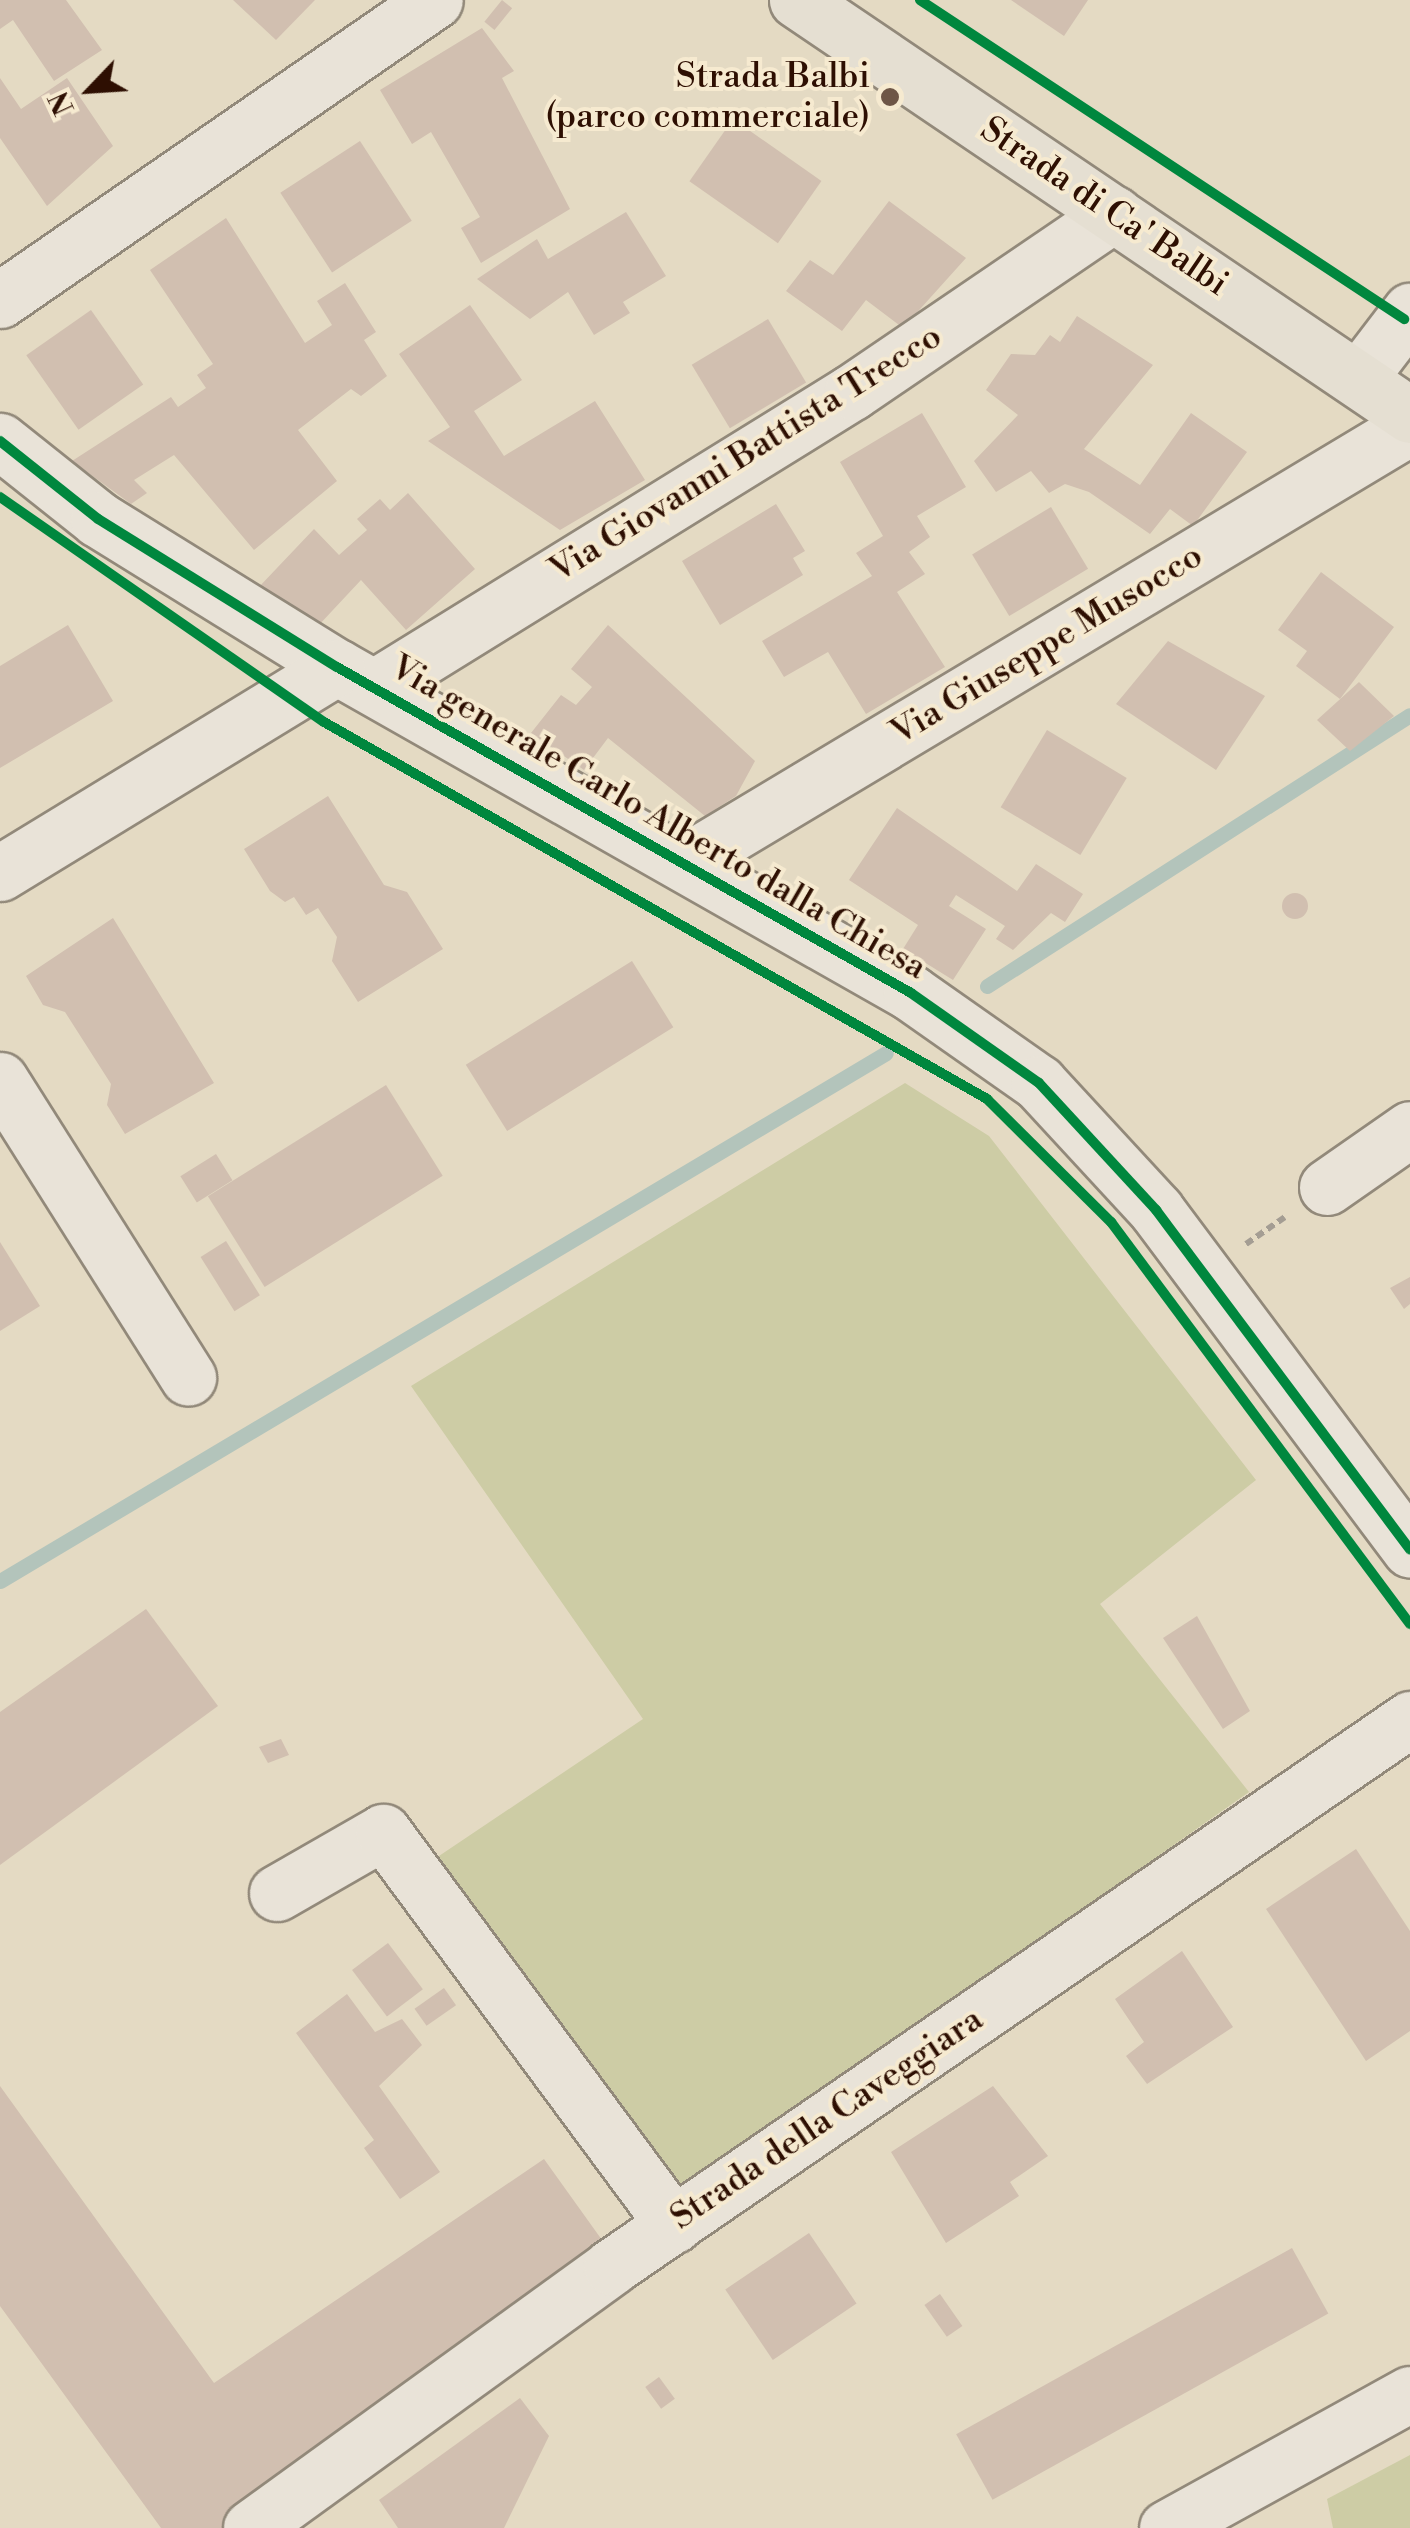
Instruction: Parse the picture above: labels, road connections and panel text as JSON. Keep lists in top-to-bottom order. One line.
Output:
{"streets":{"main road":["Strada di Ca' Balbi"],"street":["Via Giovanni Battista Trecco","Via Giuseppe Musocco","Via generale Carlo Alberto dalla Chiesa","Strada della Caveggiara"]},"crossings":[["Strada di Ca' Balbi","Via Giovanni Battista Trecco"],["Via Giovanni Battista Trecco","Via generale Carlo Alberto dalla Chiesa"],["Via Giuseppe Musocco","Via generale Carlo Alberto dalla Chiesa"]],"places":["Strada Balbi (parco commerciale)"],"north":"bottom left"}
